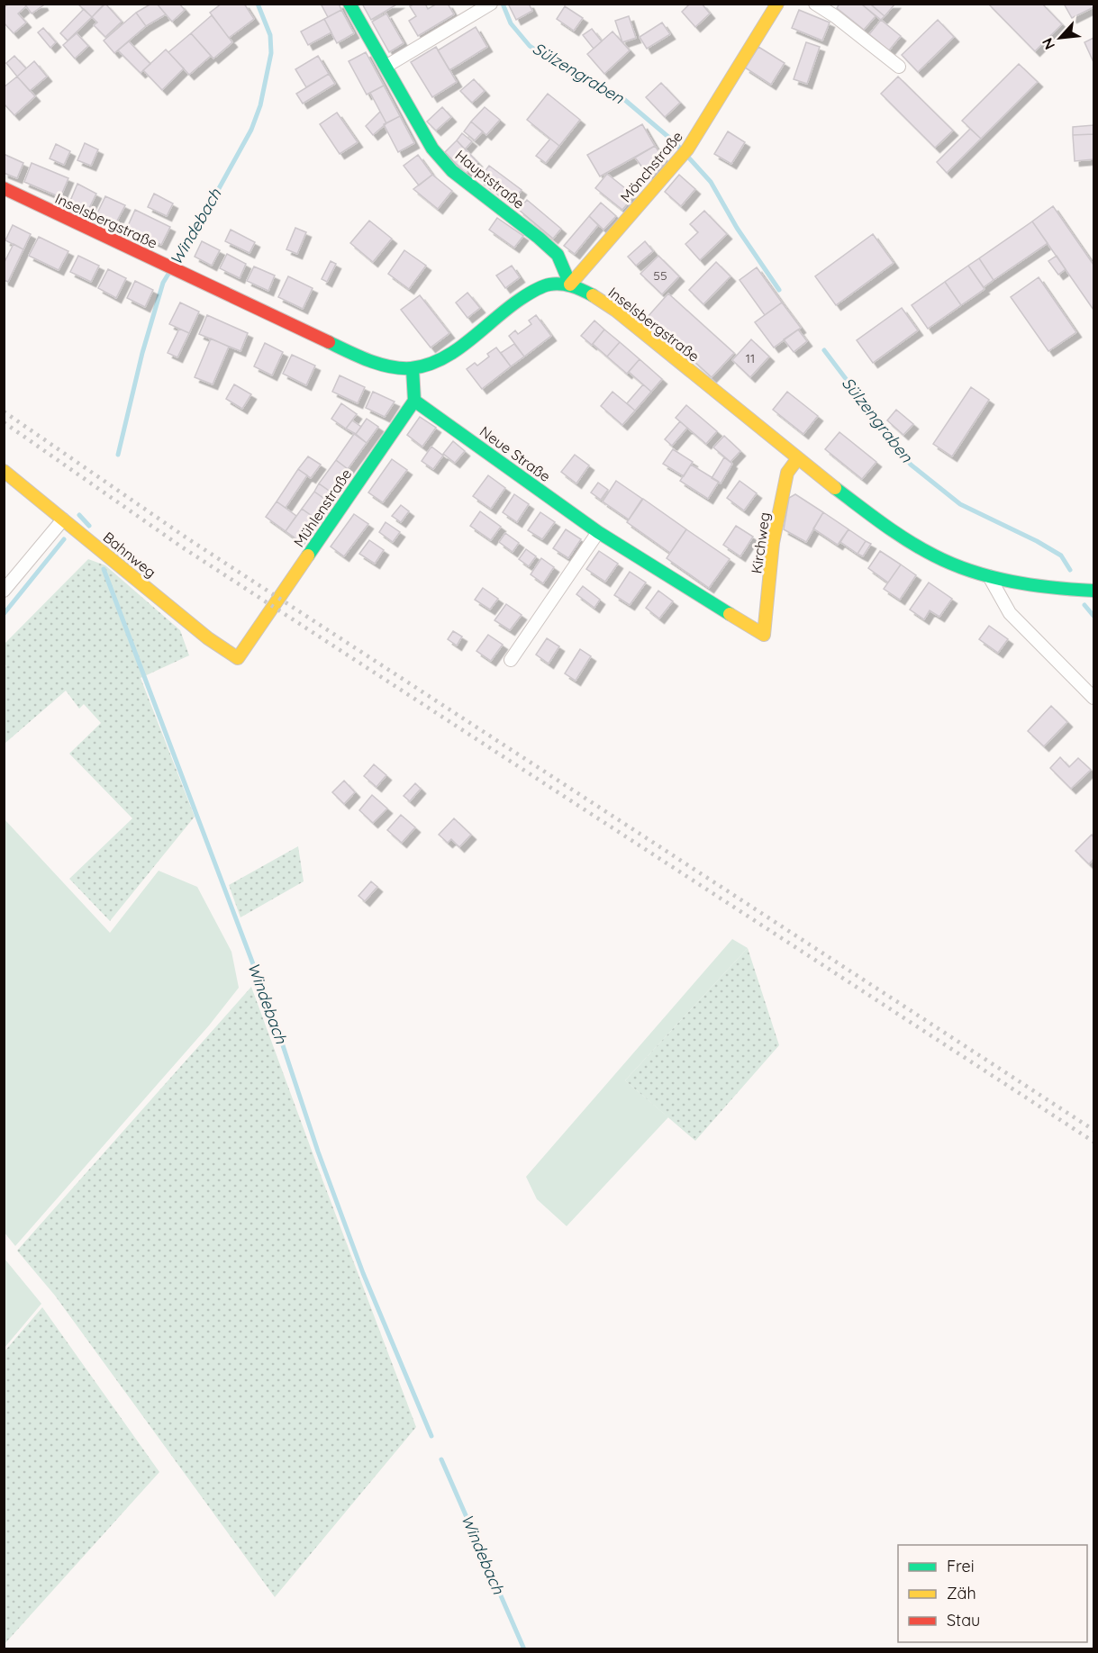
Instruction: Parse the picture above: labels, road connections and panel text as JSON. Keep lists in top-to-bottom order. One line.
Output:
{"streets":{"street":["Mönchstraße","Hauptstraße","Inselsbergstraße","Neue Straße","Mühlenstraße","Kirchweg","Bahnweg"]},"crossings":[["Mönchstraße","Hauptstraße"],["Mönchstraße","Inselsbergstraße"],["Hauptstraße","Inselsbergstraße"],["Inselsbergstraße","Kirchweg"],["Neue Straße","Mühlenstraße"],["Neue Straße","Kirchweg"],["Mühlenstraße","Bahnweg"]],"water":["Sülzengraben","Windebach"],"house_numbers":["55","11"],"legend":["Frei","Zäh","Stau"],"north":"bottom left"}
